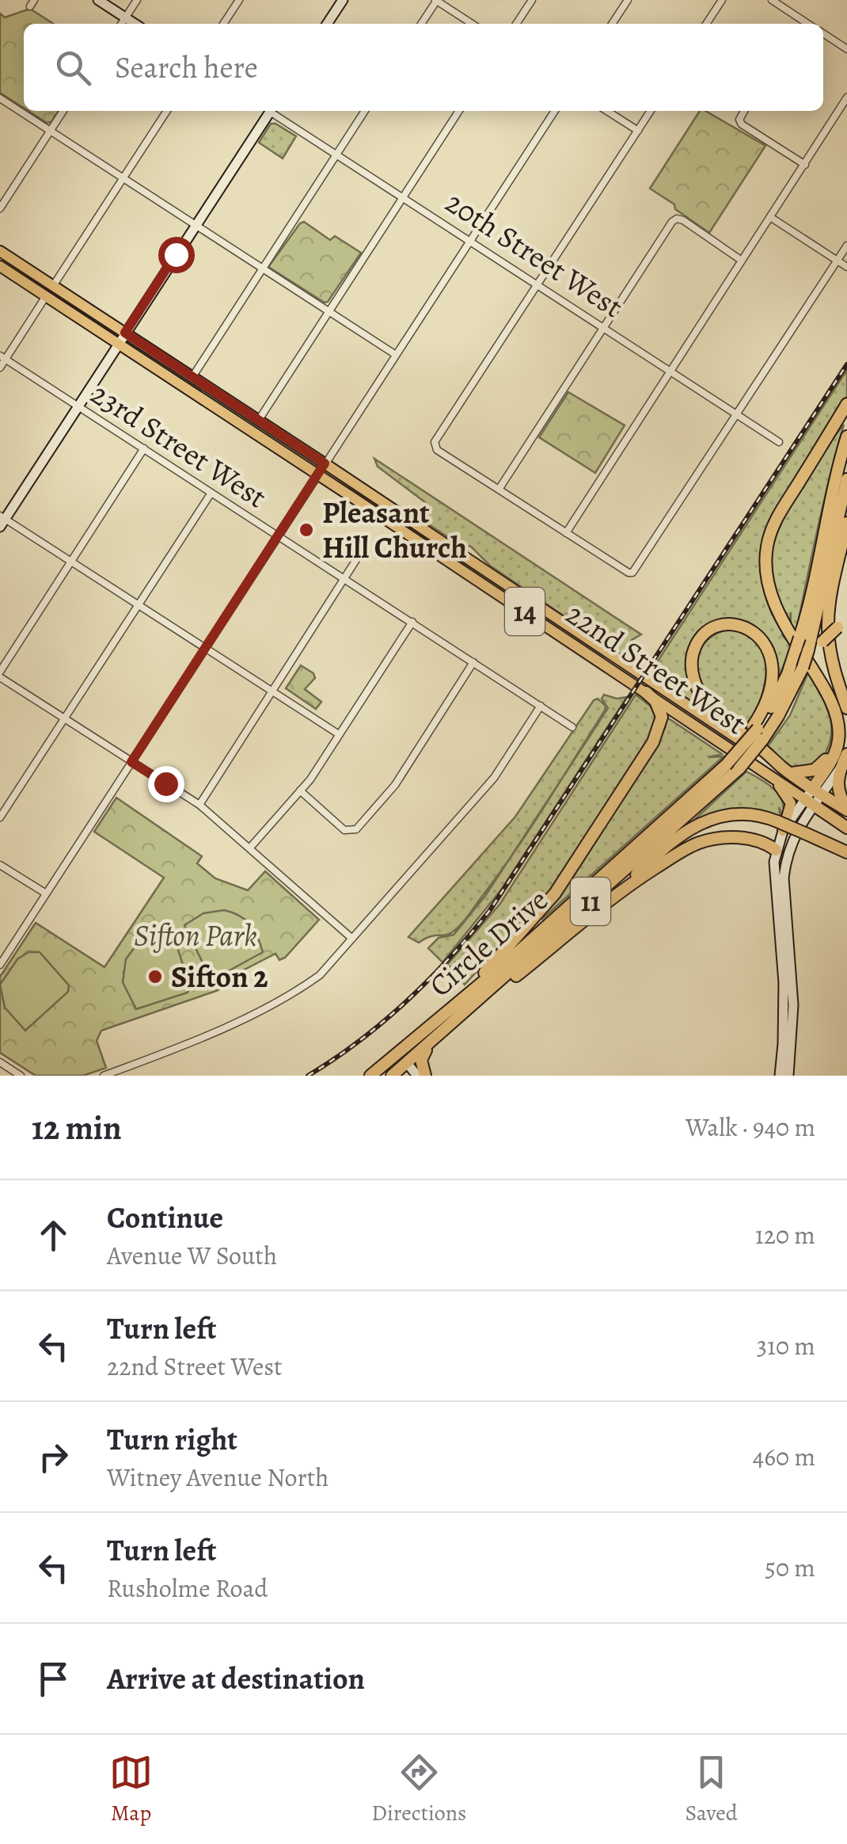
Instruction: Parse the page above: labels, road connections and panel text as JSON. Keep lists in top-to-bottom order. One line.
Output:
{"streets":{"highway":["14","22nd Street West","11","Circle Drive"],"street":["20th Street West","23rd Street West"]},"parks":["Sifton Park"],"places":["Pleasant Hill Church","Sifton 2"],"page":{"search":"Search here","heading":["12 min","Walk · 940 m"],"list":[["Continue","Avenue W South","120 m"],["Turn left","22nd Street West","310 m"],["Turn right","Witney Avenue North","460 m"],["Turn left","Rusholme Road","50 m"],"Arrive at destination"],"nav":["Map","Directions","Saved"]}}
